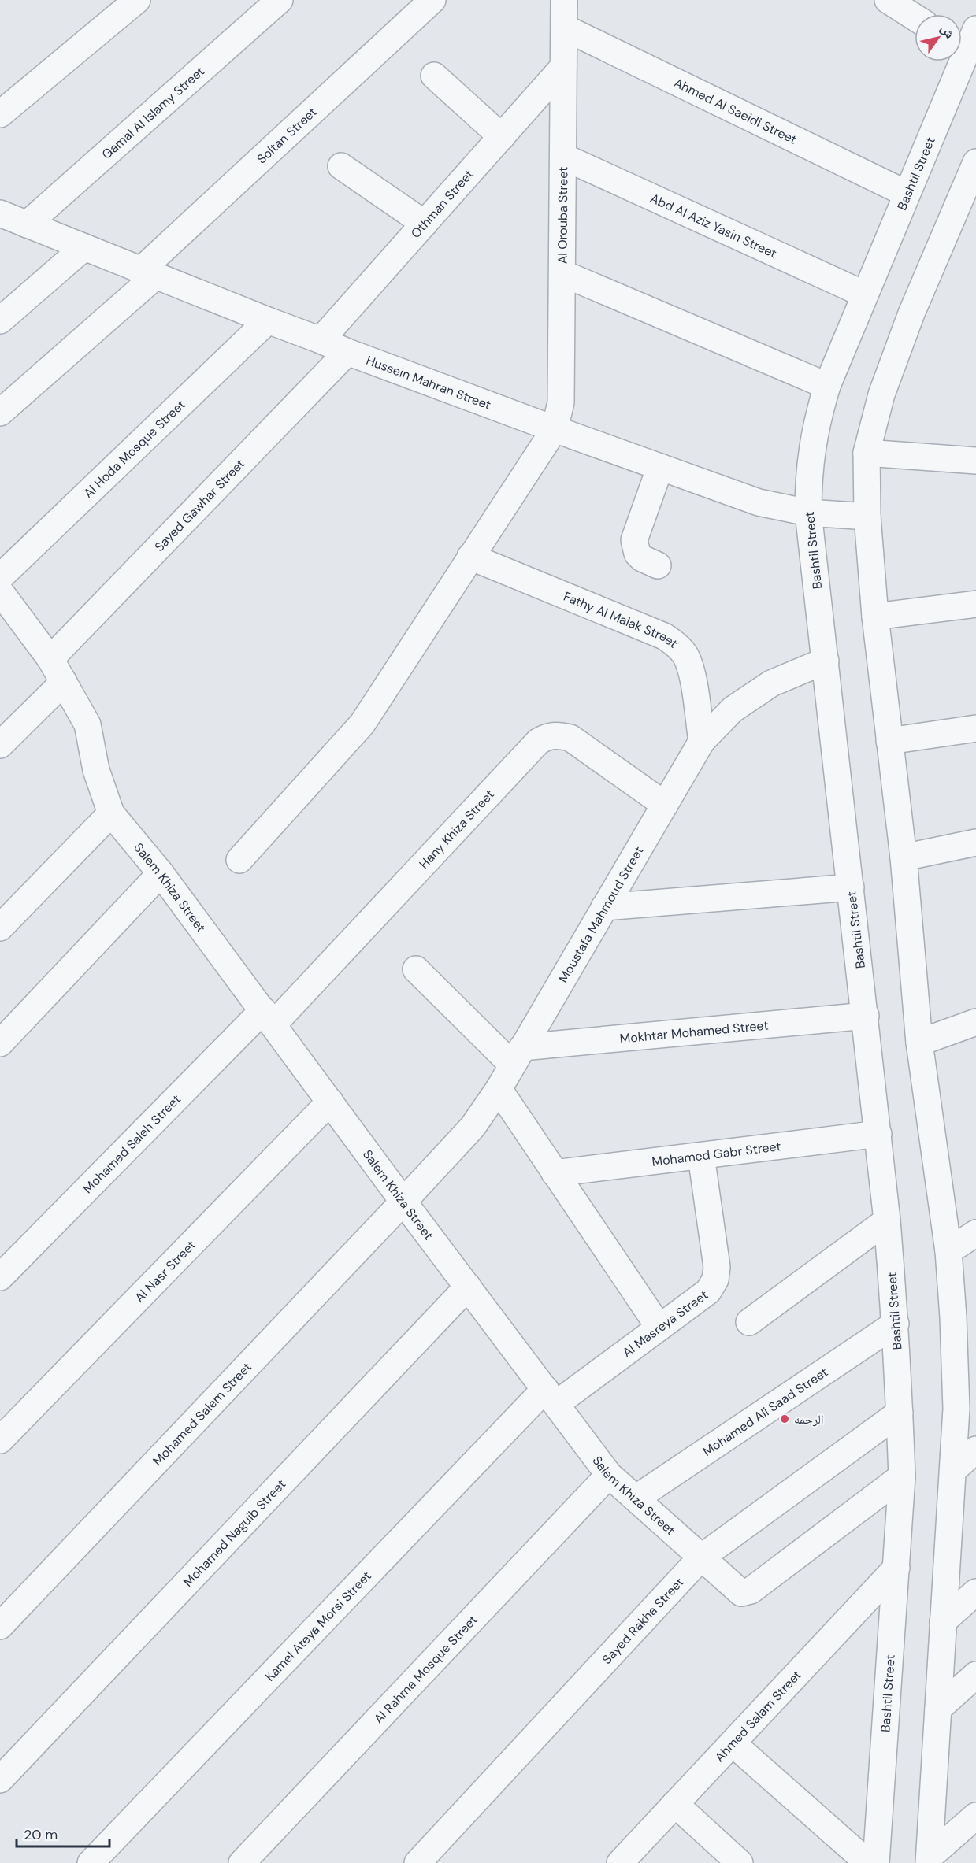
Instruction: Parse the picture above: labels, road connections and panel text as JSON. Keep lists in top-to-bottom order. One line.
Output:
{"streets":{"street":["Ahmed Al Saeidi Street","Gamal Al Islamy Street","Soltan Street","Bashtil Street","Othman Street","Al Orouba Street","Abd Al Aziz Yasin Street","Hussein Mahran Street","Al Hoda Mosque Street","Sayed Gawhar Street","Fathy Al Malak Street","Hany Khiza Street","Salem Khiza Street","Moustafa Mahmoud Street","Mokhtar Mohamed Street","Mohamed Saleh Street","Mohamed Gabr Street","Al Nasr Street","Al Masreya Street","Mohamed Ali Saad Street","Mohamed Salem Street","Mohamed Naguib Street","Sayed Rakha Street","Kamel Ateya Morsi Street","Al Rahma Mosque Street","Ahmed Salam Street"]},"crossings":[["Ahmed Al Saeidi Street","Bashtil Street"],["Ahmed Al Saeidi Street","Al Orouba Street"],["Gamal Al Islamy Street","Hussein Mahran Street"],["Soltan Street","Hussein Mahran Street"],["Bashtil Street","Abd Al Aziz Yasin Street"],["Bashtil Street","Hussein Mahran Street"],["Bashtil Street","Salem Khiza Street"],["Bashtil Street","Moustafa Mahmoud Street"],["Bashtil Street","Mokhtar Mohamed Street"],["Bashtil Street","Mohamed Gabr Street"],["Bashtil Street","Mohamed Ali Saad Street"],["Bashtil Street","Sayed Rakha Street"],["Bashtil Street","Ahmed Salam Street"],["Othman Street","Al Orouba Street"],["Othman Street","Hussein Mahran Street"],["Al Orouba Street","Abd Al Aziz Yasin Street"],["Al Orouba Street","Hussein Mahran Street"],["Hussein Mahran Street","Al Hoda Mosque Street"],["Hussein Mahran Street","Sayed Gawhar Street"],["Sayed Gawhar Street","Salem Khiza Street"],["Fathy Al Malak Street","Moustafa Mahmoud Street"],["Hany Khiza Street","Salem Khiza Street"],["Hany Khiza Street","Moustafa Mahmoud Street"],["Hany Khiza Street","Mohamed Saleh Street"],["Salem Khiza Street","Moustafa Mahmoud Street"],["Salem Khiza Street","Mohamed Saleh Street"],["Salem Khiza Street","Al Nasr Street"],["Salem Khiza Street","Al Masreya Street"],["Salem Khiza Street","Mohamed Ali Saad Street"],["Salem Khiza Street","Mohamed Salem Street"],["Salem Khiza Street","Mohamed Naguib Street"],["Salem Khiza Street","Sayed Rakha Street"],["Salem Khiza Street","Kamel Ateya Morsi Street"],["Salem Khiza Street","Al Rahma Mosque Street"],["Moustafa Mahmoud Street","Mokhtar Mohamed Street"],["Moustafa Mahmoud Street","Mohamed Salem Street"],["Mohamed Gabr Street","Al Masreya Street"],["Al Masreya Street","Kamel Ateya Morsi Street"]],"places":["الرحمه"],"scale_bar":"20 m","north":"top right"}
